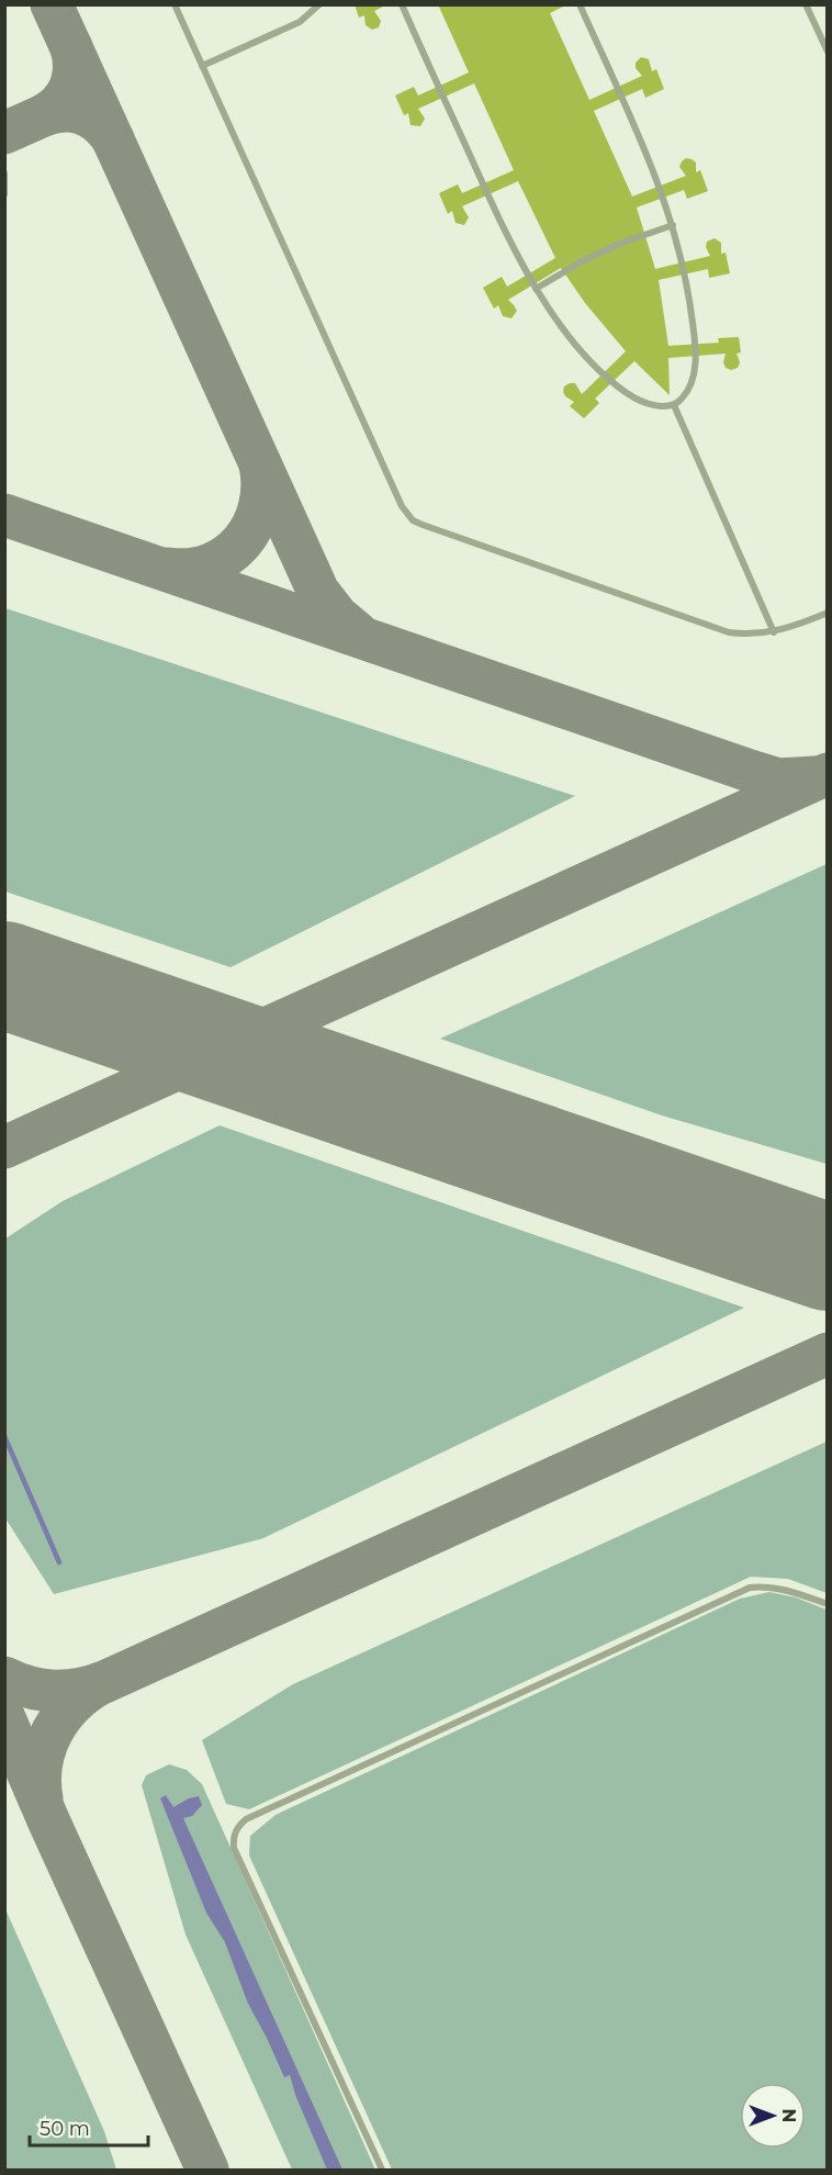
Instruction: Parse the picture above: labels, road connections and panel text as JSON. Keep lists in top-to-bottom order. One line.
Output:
{"scale_bar":"50 m","north":"right"}
